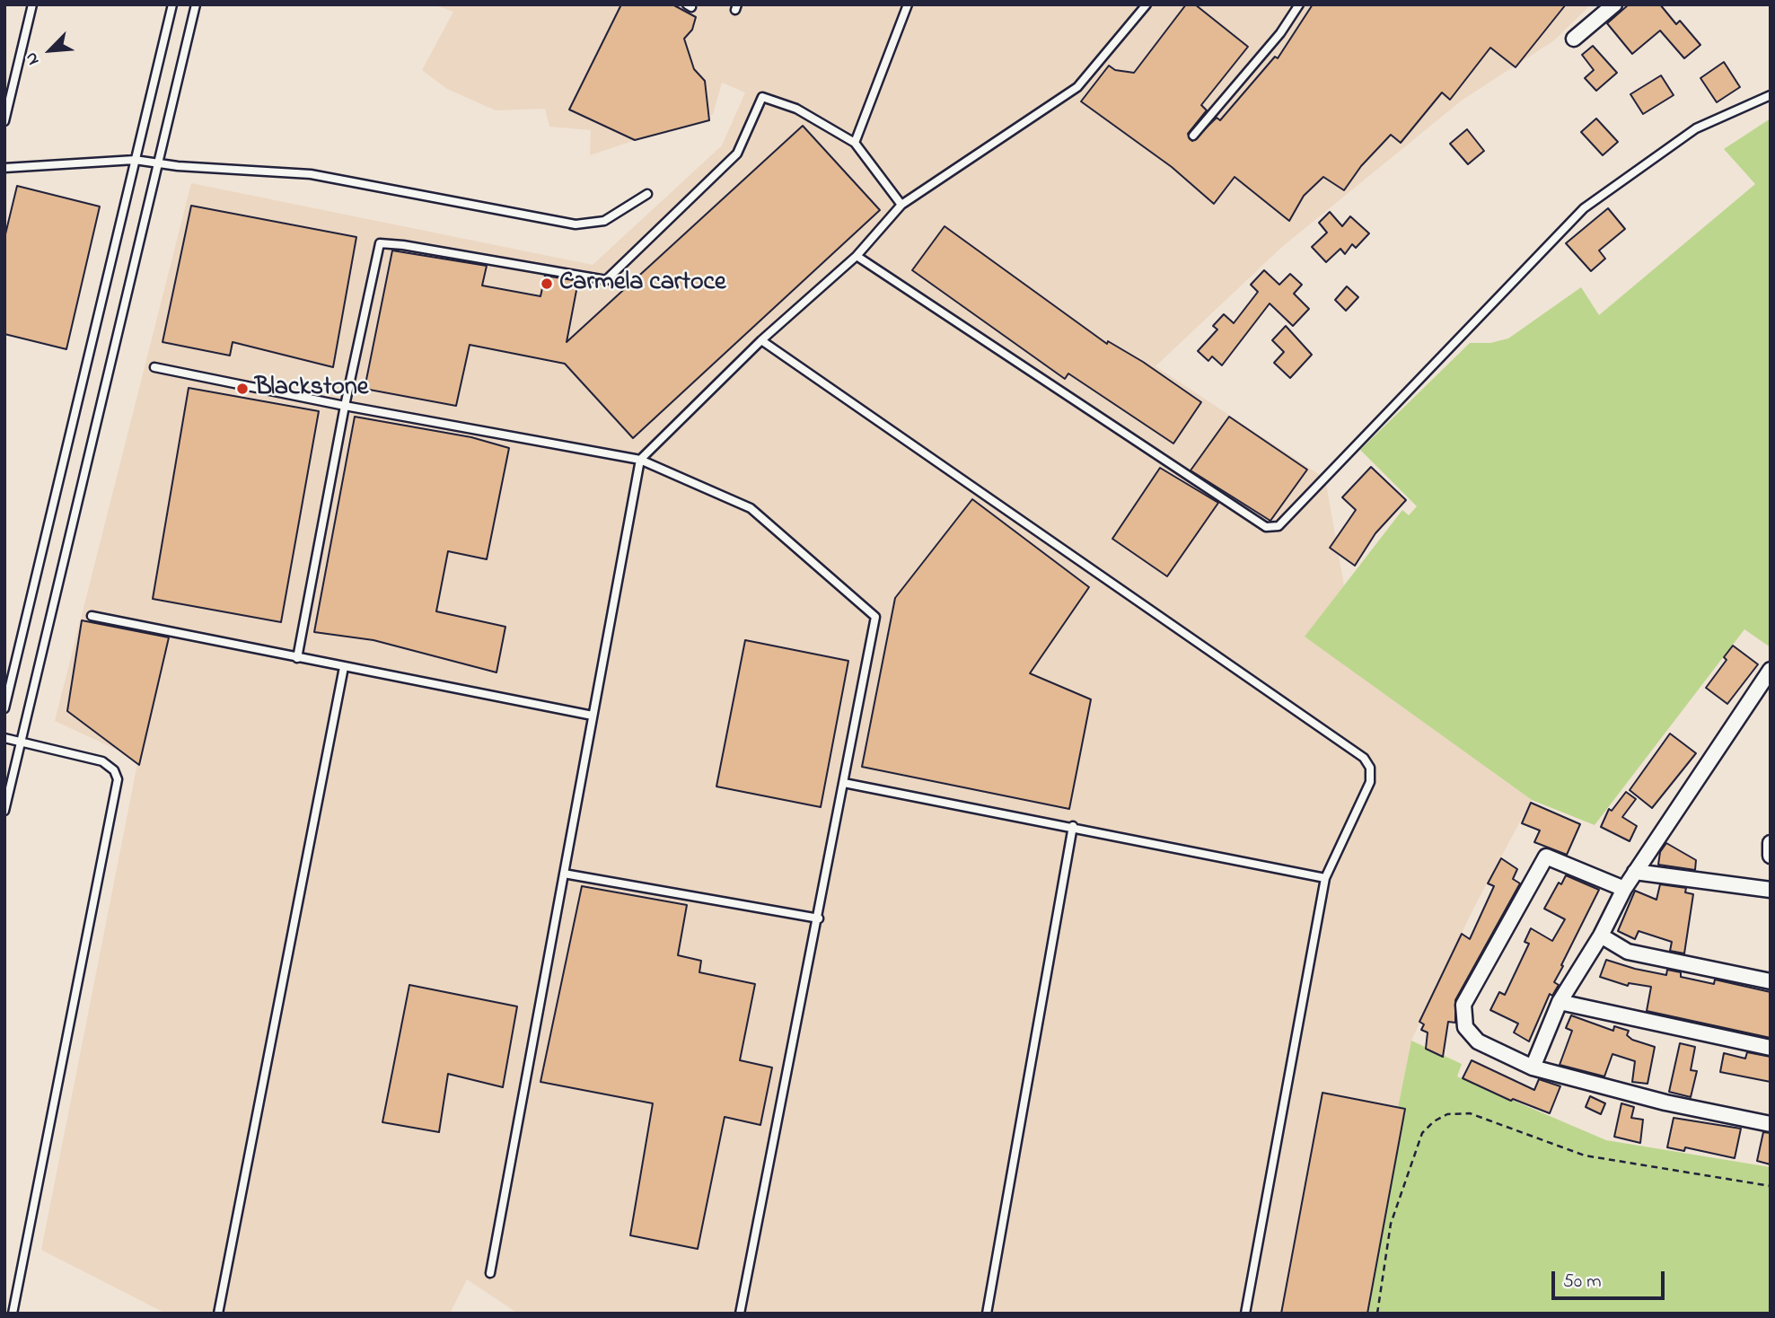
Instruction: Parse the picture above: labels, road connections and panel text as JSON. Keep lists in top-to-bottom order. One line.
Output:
{"places":["Carmela cartoce","Blackstone"],"scale_bar":"50 m","north":"bottom left"}
